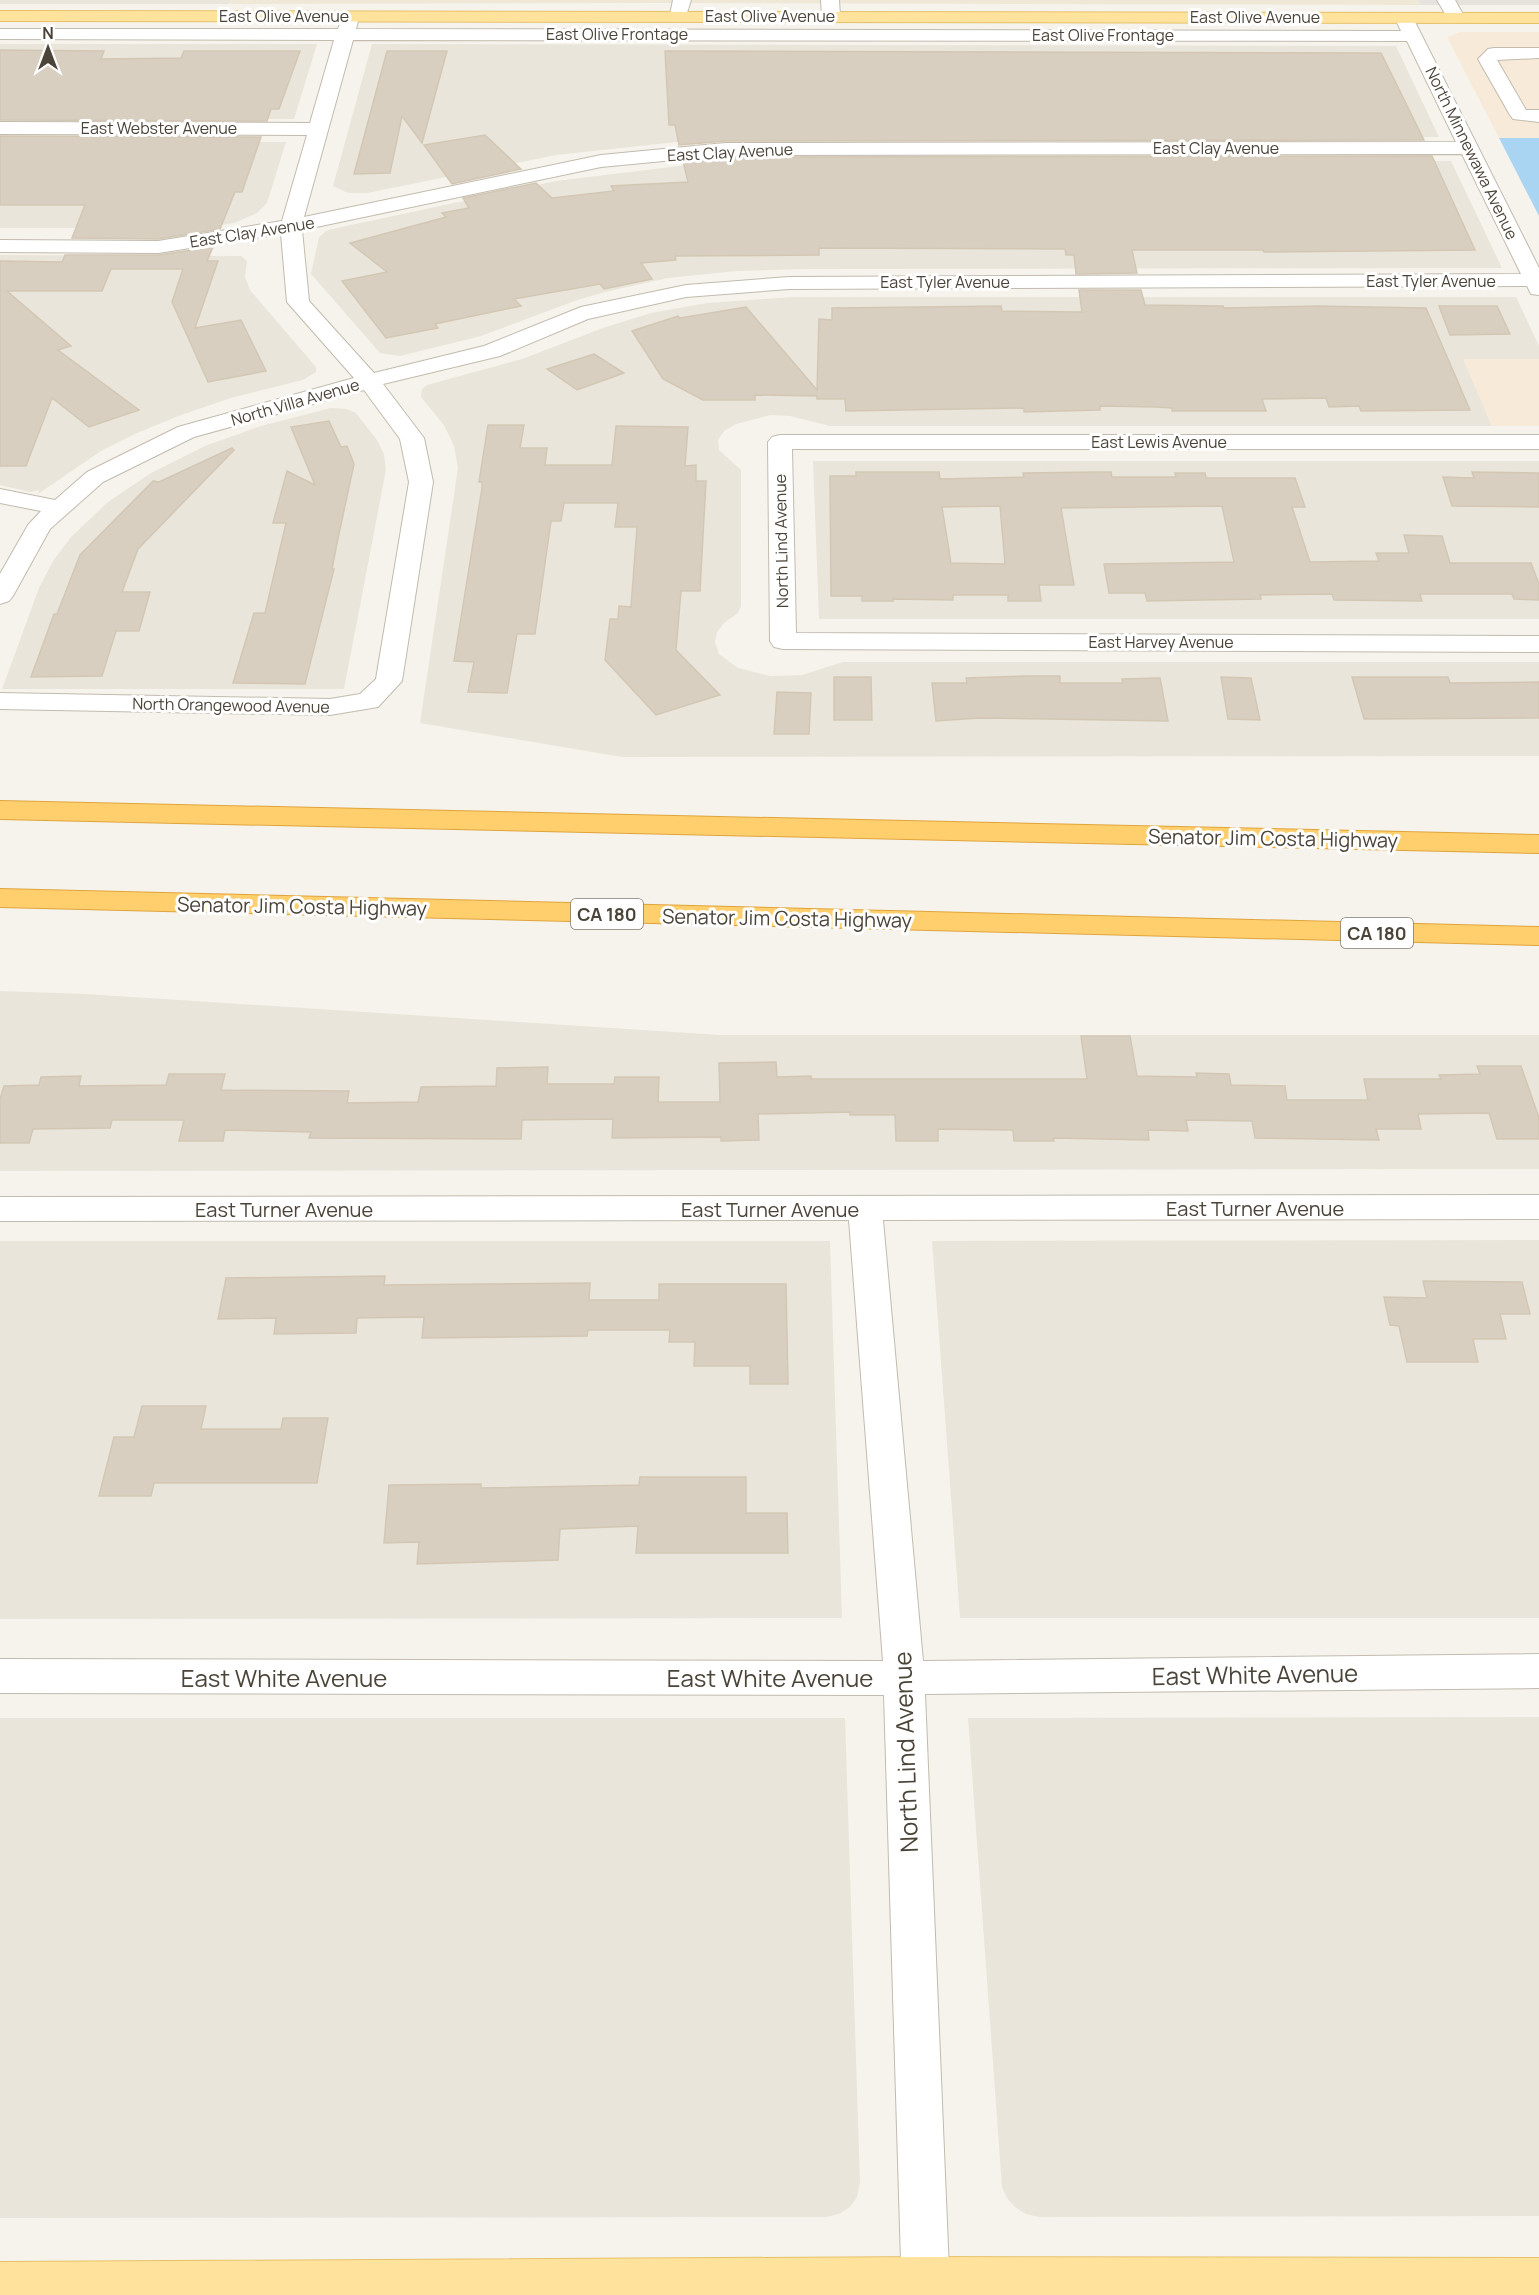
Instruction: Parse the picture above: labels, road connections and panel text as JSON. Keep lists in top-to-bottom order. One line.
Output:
{"streets":{"highway":["Senator Jim Costa Highway","CA 180"],"main road":["East Olive Avenue"],"street":["East Olive Frontage","East Webster Avenue","East Clay Avenue","North Minnewawa Avenue","East Tyler Avenue","North Villa Avenue","East Lewis Avenue","North Lind Avenue","East Harvey Avenue","North Orangewood Avenue","East Turner Avenue","East White Avenue"]},"crossings":[["East Olive Avenue","East Olive Frontage"],["East Olive Avenue","North Minnewawa Avenue"],["East Olive Avenue","North Villa Avenue"],["East Olive Frontage","North Minnewawa Avenue"],["East Olive Frontage","North Villa Avenue"],["East Webster Avenue","North Villa Avenue"],["East Clay Avenue","North Minnewawa Avenue"],["East Clay Avenue","North Villa Avenue"],["North Minnewawa Avenue","East Tyler Avenue"],["East Tyler Avenue","North Villa Avenue"],["East Tyler Avenue","North Orangewood Avenue"],["North Villa Avenue","North Orangewood Avenue"],["East Lewis Avenue","North Lind Avenue"],["North Lind Avenue","East Harvey Avenue"],["North Lind Avenue","East Turner Avenue"],["North Lind Avenue","East White Avenue"]],"north":"top"}
